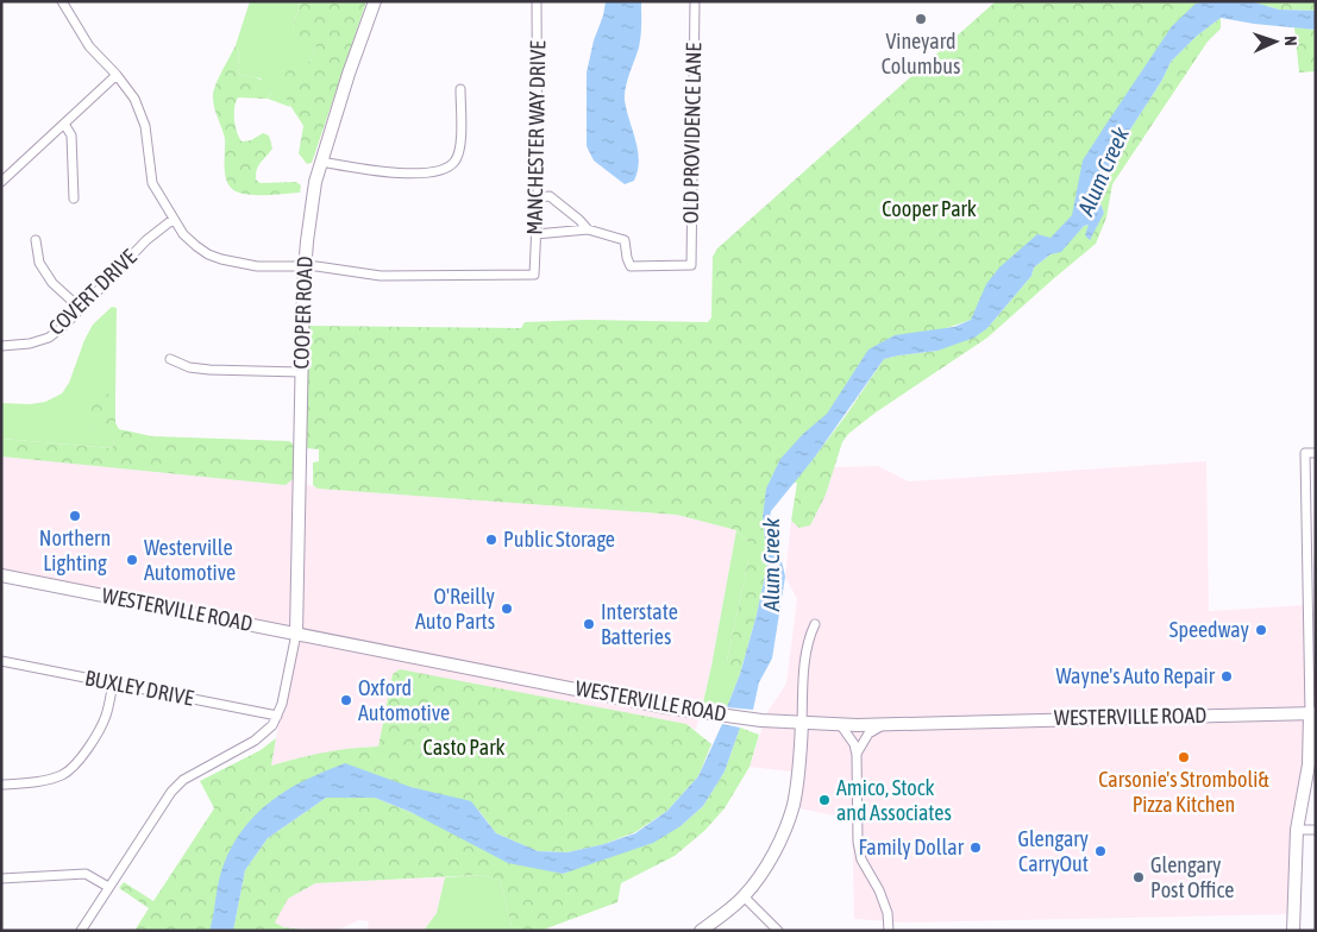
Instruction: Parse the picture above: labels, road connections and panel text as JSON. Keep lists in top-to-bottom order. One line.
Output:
{"streets":{"main road":["COOPER ROAD","WESTERVILLE ROAD"],"street":["OLD PROVIDENCE LANE","MANCHESTER WAY DRIVE","COVERT DRIVE","BUXLEY DRIVE"]},"crossings":[["MANCHESTER WAY DRIVE","COOPER ROAD"],["COOPER ROAD","WESTERVILLE ROAD"]],"water":["Alum Creek"],"parks":["Cooper Park","Casto Park"],"places":["Vineyard Columbus","Northern Lighting","Public Storage","Westerville Automotive","O'Reilly Auto Parts","Interstate Batteries","Speedway","Wayne's Auto Repair","Oxford Automotive","Carsonie's Stromboli& Pizza Kitchen","Amico, Stock and Associates","Family Dollar","Glengary CarryOut","Glengary Post Office"],"north":"right"}
